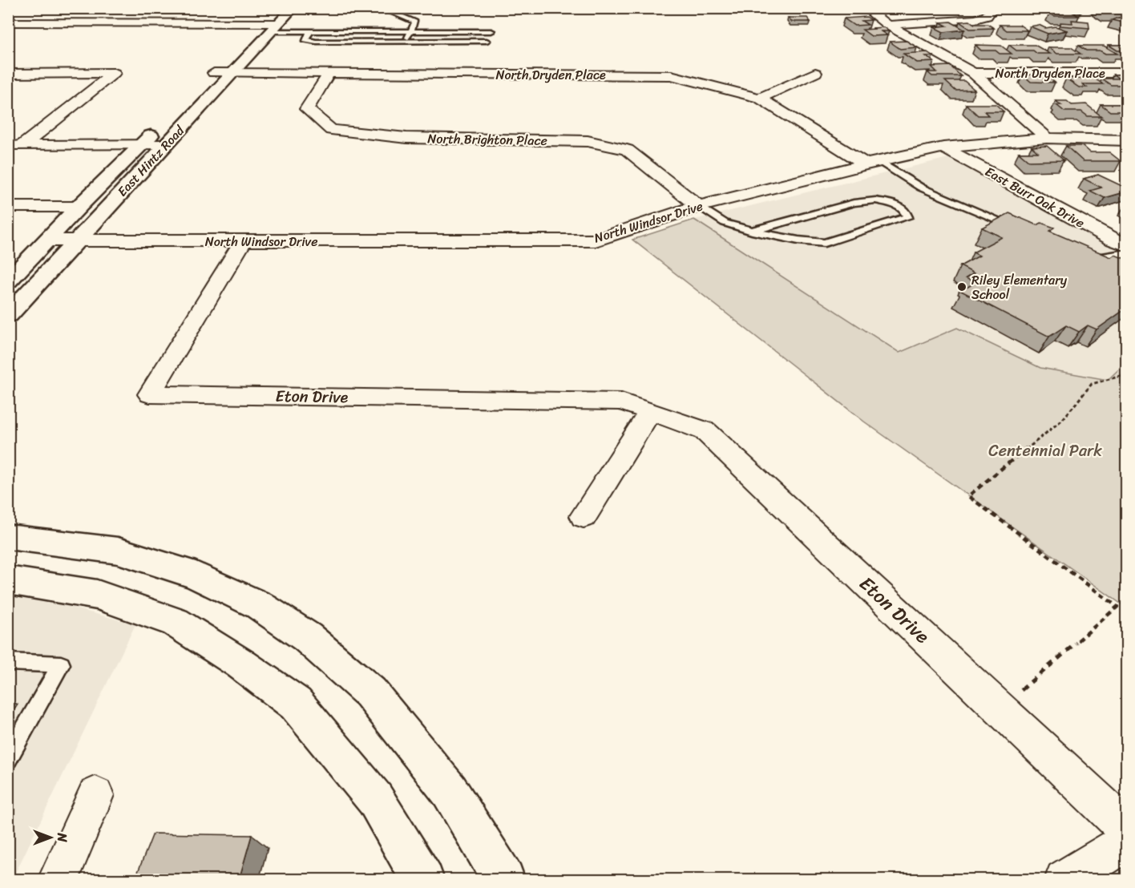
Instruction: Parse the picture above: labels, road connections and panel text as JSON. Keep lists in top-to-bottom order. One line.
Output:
{"streets":{"main road":["East Hintz Road"],"street":["North Dryden Place","North Brighton Place","East Burr Oak Drive","North Windsor Drive","Eton Drive"]},"crossings":[["North Dryden Place","North Brighton Place"],["North Dryden Place","East Hintz Road"],["North Dryden Place","North Windsor Drive"],["North Brighton Place","North Windsor Drive"],["East Hintz Road","North Windsor Drive"],["East Burr Oak Drive","North Windsor Drive"],["North Windsor Drive","Eton Drive"]],"parks":["Centennial Park"],"places":["Riley Elementary School"],"north":"right"}
